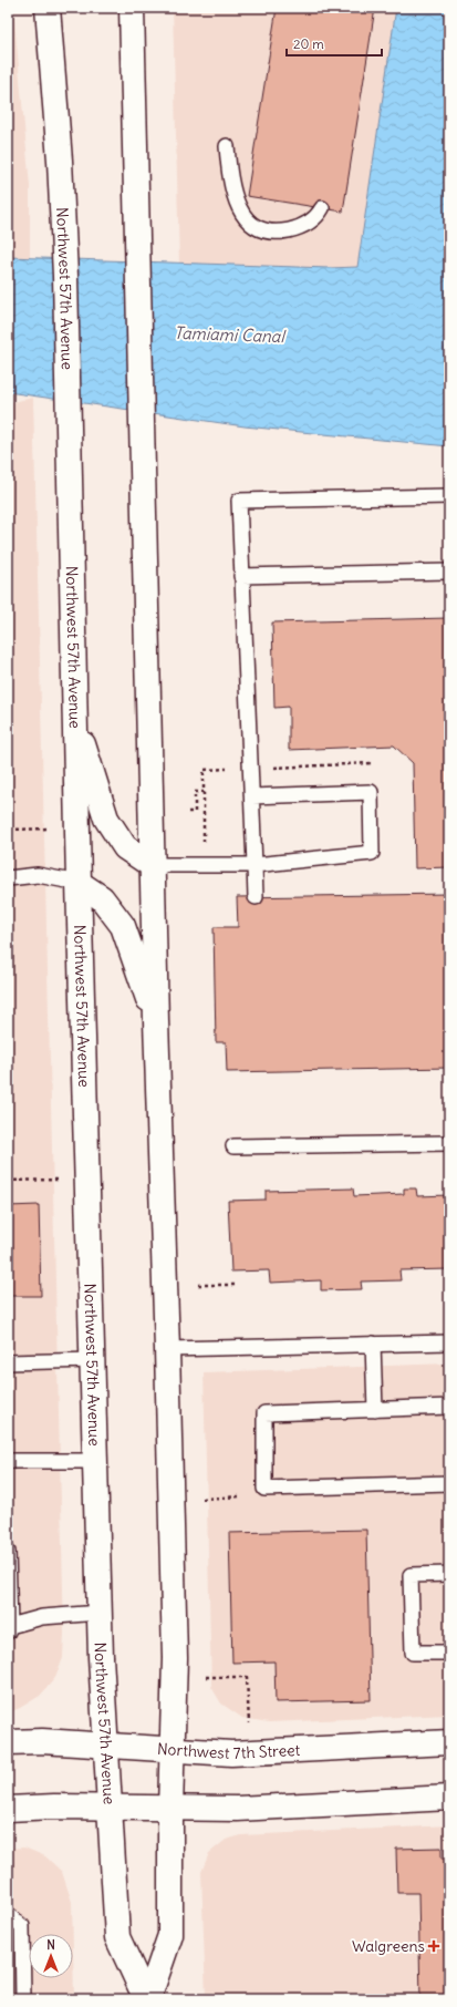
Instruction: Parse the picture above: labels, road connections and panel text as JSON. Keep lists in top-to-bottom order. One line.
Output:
{"streets":{"main road":["Northwest 57th Avenue","Northwest 7th Street"]},"crossings":[["Northwest 57th Avenue","Northwest 7th Street"]],"water":["Tamiami Canal"],"places":{"health":["Walgreens"]},"scale_bar":"20 m","north":"top"}
